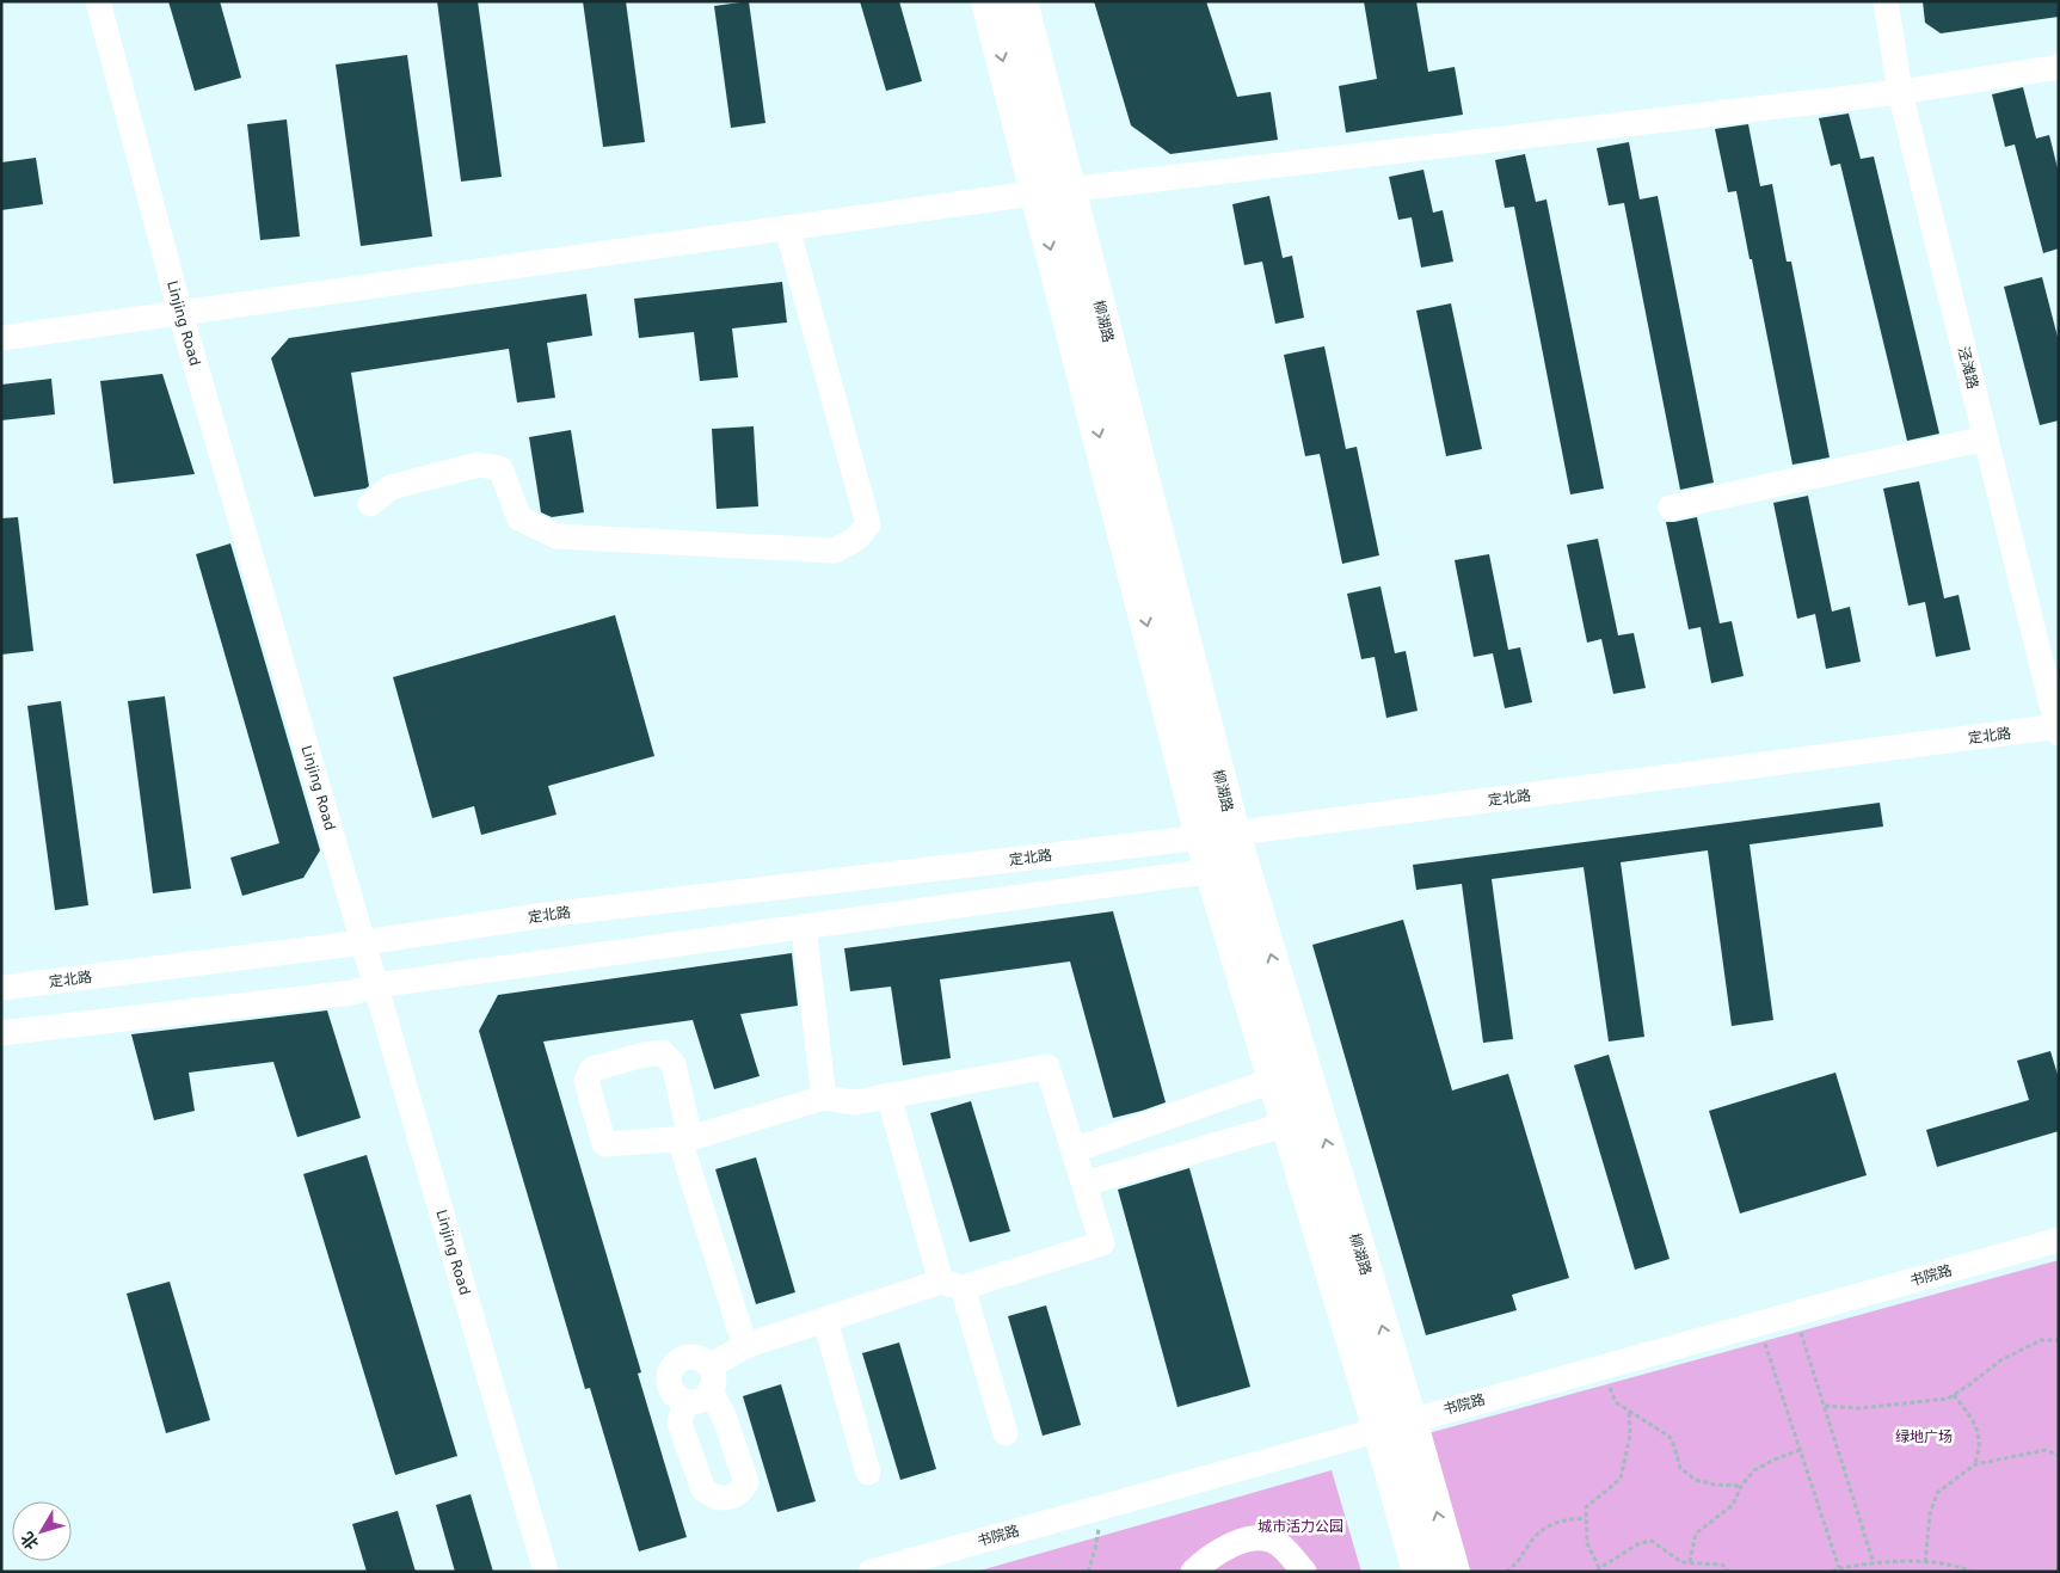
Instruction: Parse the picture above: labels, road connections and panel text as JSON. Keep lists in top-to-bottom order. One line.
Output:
{"streets":{"main road":["柳湖路"],"street":["Linjing Road","泾滩路","定北路","书院路"]},"crossings":[["柳湖路","定北路"],["柳湖路","书院路"],["Linjing Road","定北路"],["泾滩路","定北路"]],"parks":["绿地广场","城市活力公园"],"north":"bottom left"}
